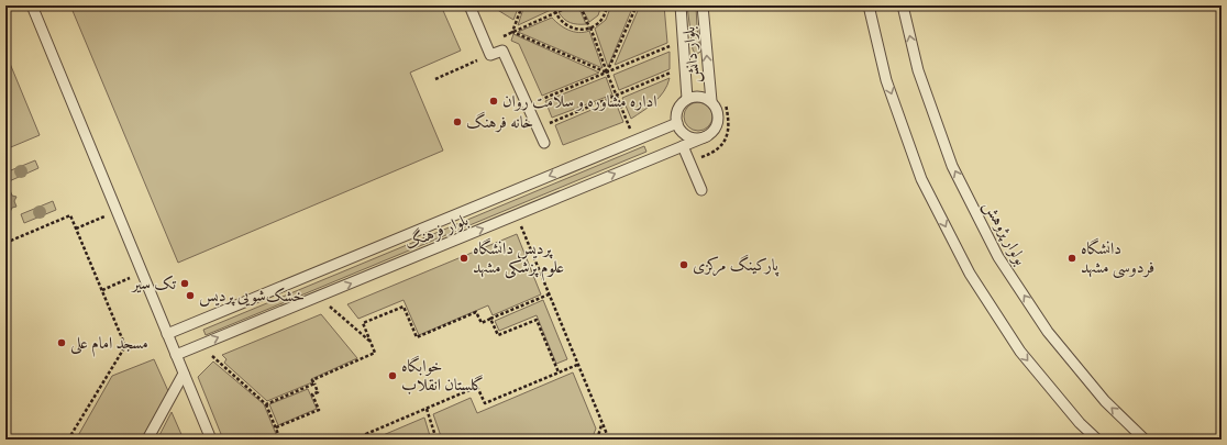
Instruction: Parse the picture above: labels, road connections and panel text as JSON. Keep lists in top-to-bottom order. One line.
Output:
{"streets":{"lane":["بلوار دانش","بلوار فرهنگ","بولوار پژوهش"]},"crossings":[["بلوار دانش","بلوار فرهنگ"]],"places":["اداره مشاوره و سلامت روان","خانه فرهنگ","پردیس دانشگاه علوم پزشکی مشهد","دانشگاه فردوسی مشهد","پارکینگ مرکزی","تک سیر","خشک‌شویی پردیس","مسجد امام علی","خوابگاه گلستان انقلاب"]}
